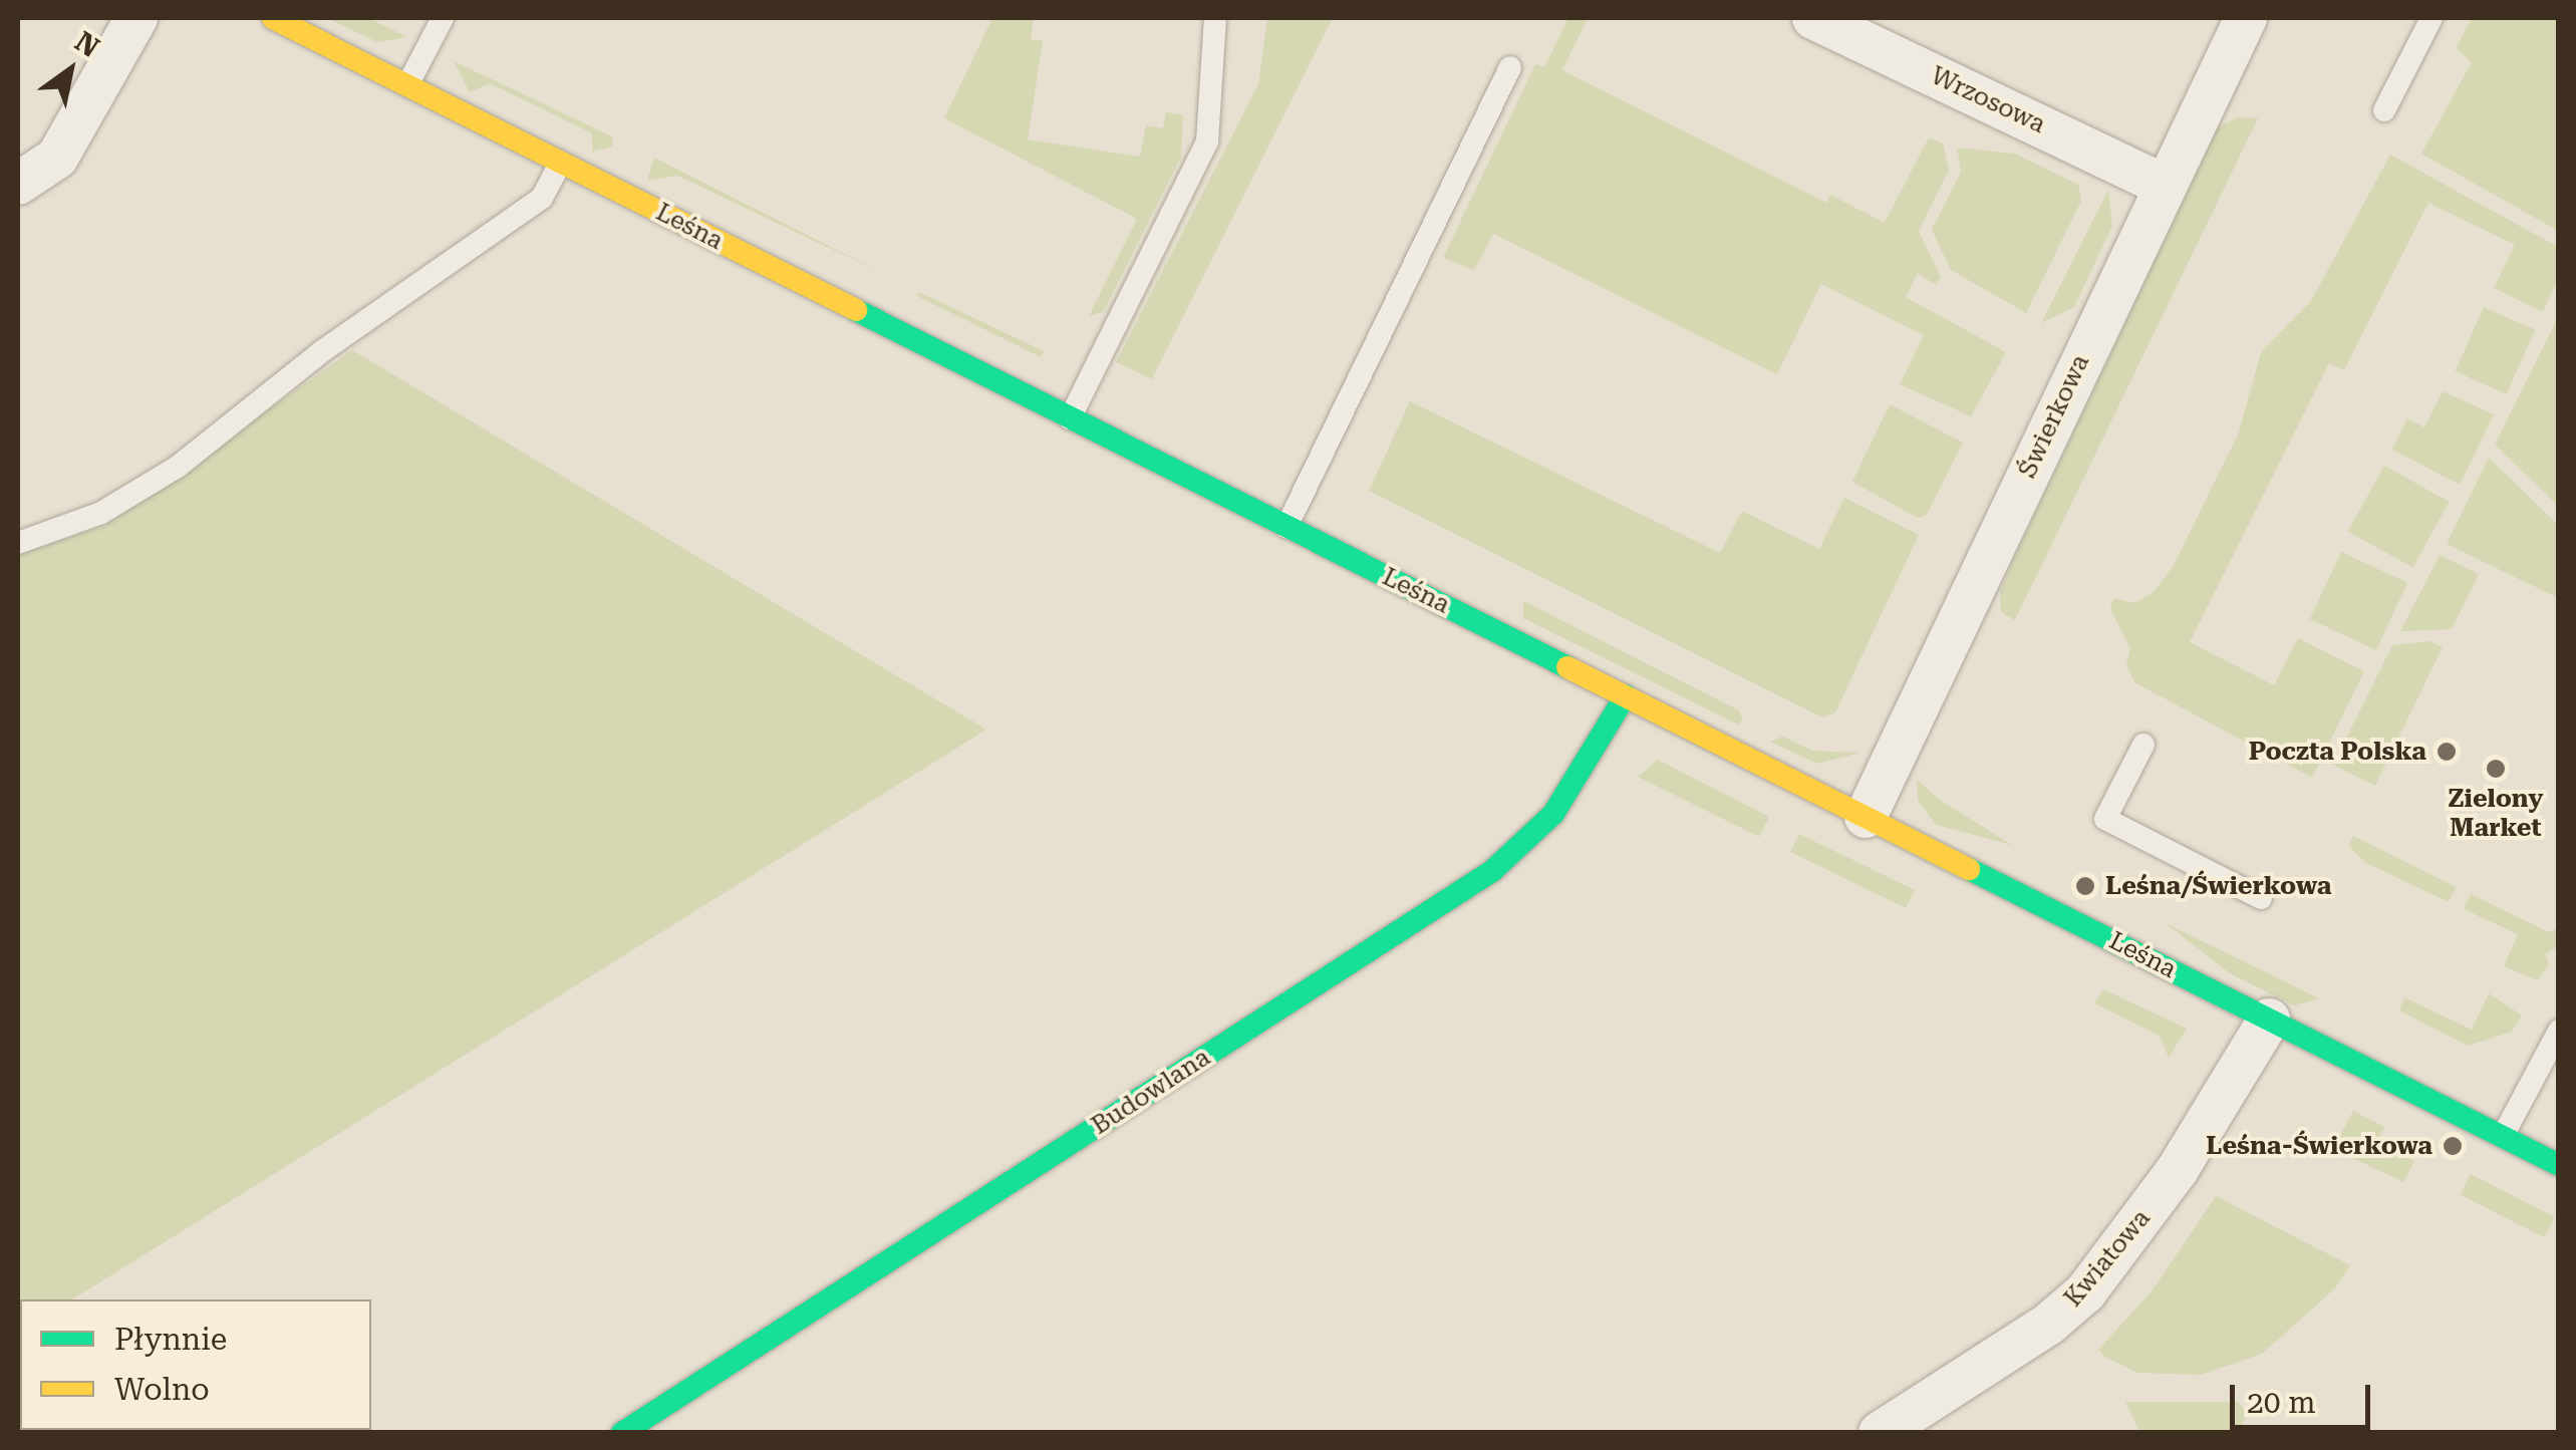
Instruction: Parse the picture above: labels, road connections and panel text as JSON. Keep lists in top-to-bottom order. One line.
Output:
{"streets":{"street":["Wrzosowa","Leśna","Świerkowa","Budowlana","Kwiatowa"]},"crossings":[["Wrzosowa","Świerkowa"],["Leśna","Świerkowa"],["Leśna","Budowlana"],["Leśna","Kwiatowa"]],"places":["Poczta Polska","Zielony Market","Leśna/Świerkowa","Leśna-Świerkowa"],"legend":["Płynnie","Wolno"],"scale_bar":"20 m","north":"top right"}
